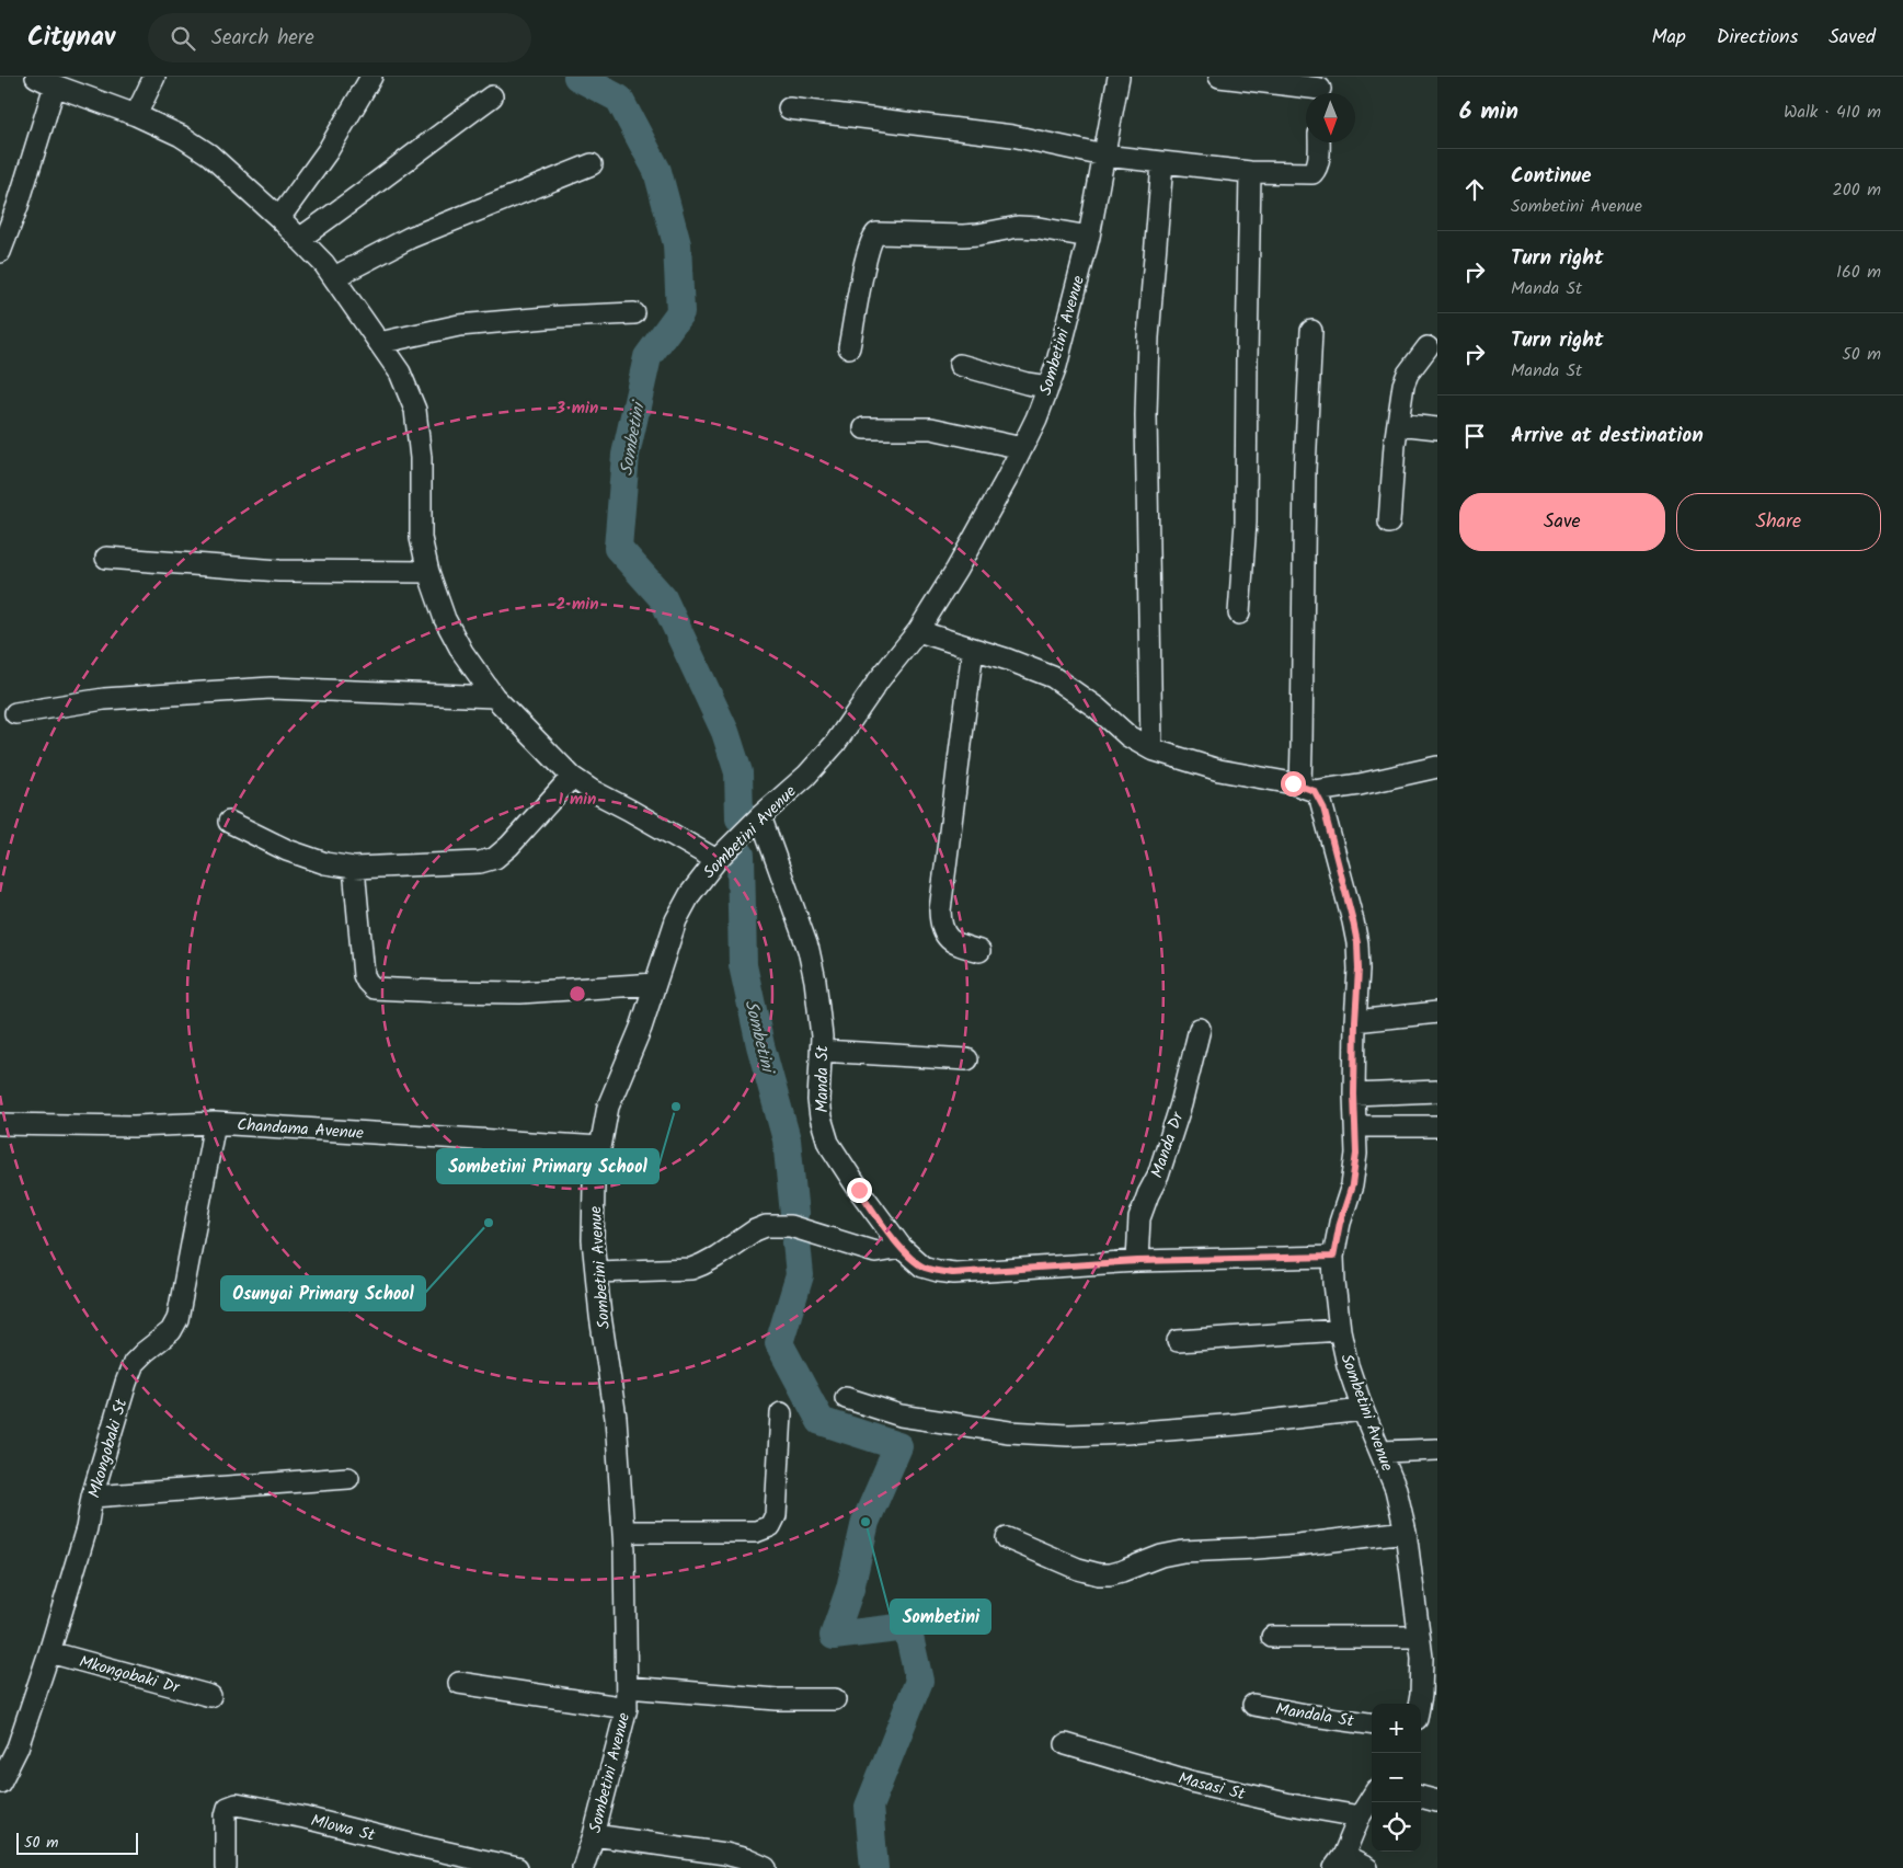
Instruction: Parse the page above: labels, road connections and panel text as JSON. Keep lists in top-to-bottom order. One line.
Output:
{"streets":{"street":["Sombetini Avenue","Manda St","Chandama Avenue","Manda Dr","Mkongobaki St","Mkongobaki Dr","Mandala St","Masasi St","Mlowa St"]},"crossings":[["Sombetini Avenue","Manda St"],["Sombetini Avenue","Chandama Avenue"],["Manda St","Manda Dr"],["Chandama Avenue","Mkongobaki St"],["Mkongobaki St","Mkongobaki Dr"]],"water":["Sombetini"],"places":["Sombetini Primary School","Osunyai Primary School","Sombetini"],"scale_bar":"50 m","north":"bottom","page":{"header":"Citynav","search":"Search here","nav":["Map","Directions","Saved"],"heading":["6 min","Walk · 410 m"],"list":[["Continue","Sombetini Avenue","200 m"],["Turn right","Manda St","160 m"],["Turn right","Manda St","50 m"],"Arrive at destination"],"buttons":["Save","Share"],"map_buttons":["+","−"],"scale":"50 m"},"rings":["3 min","2 min","1 min"]}
